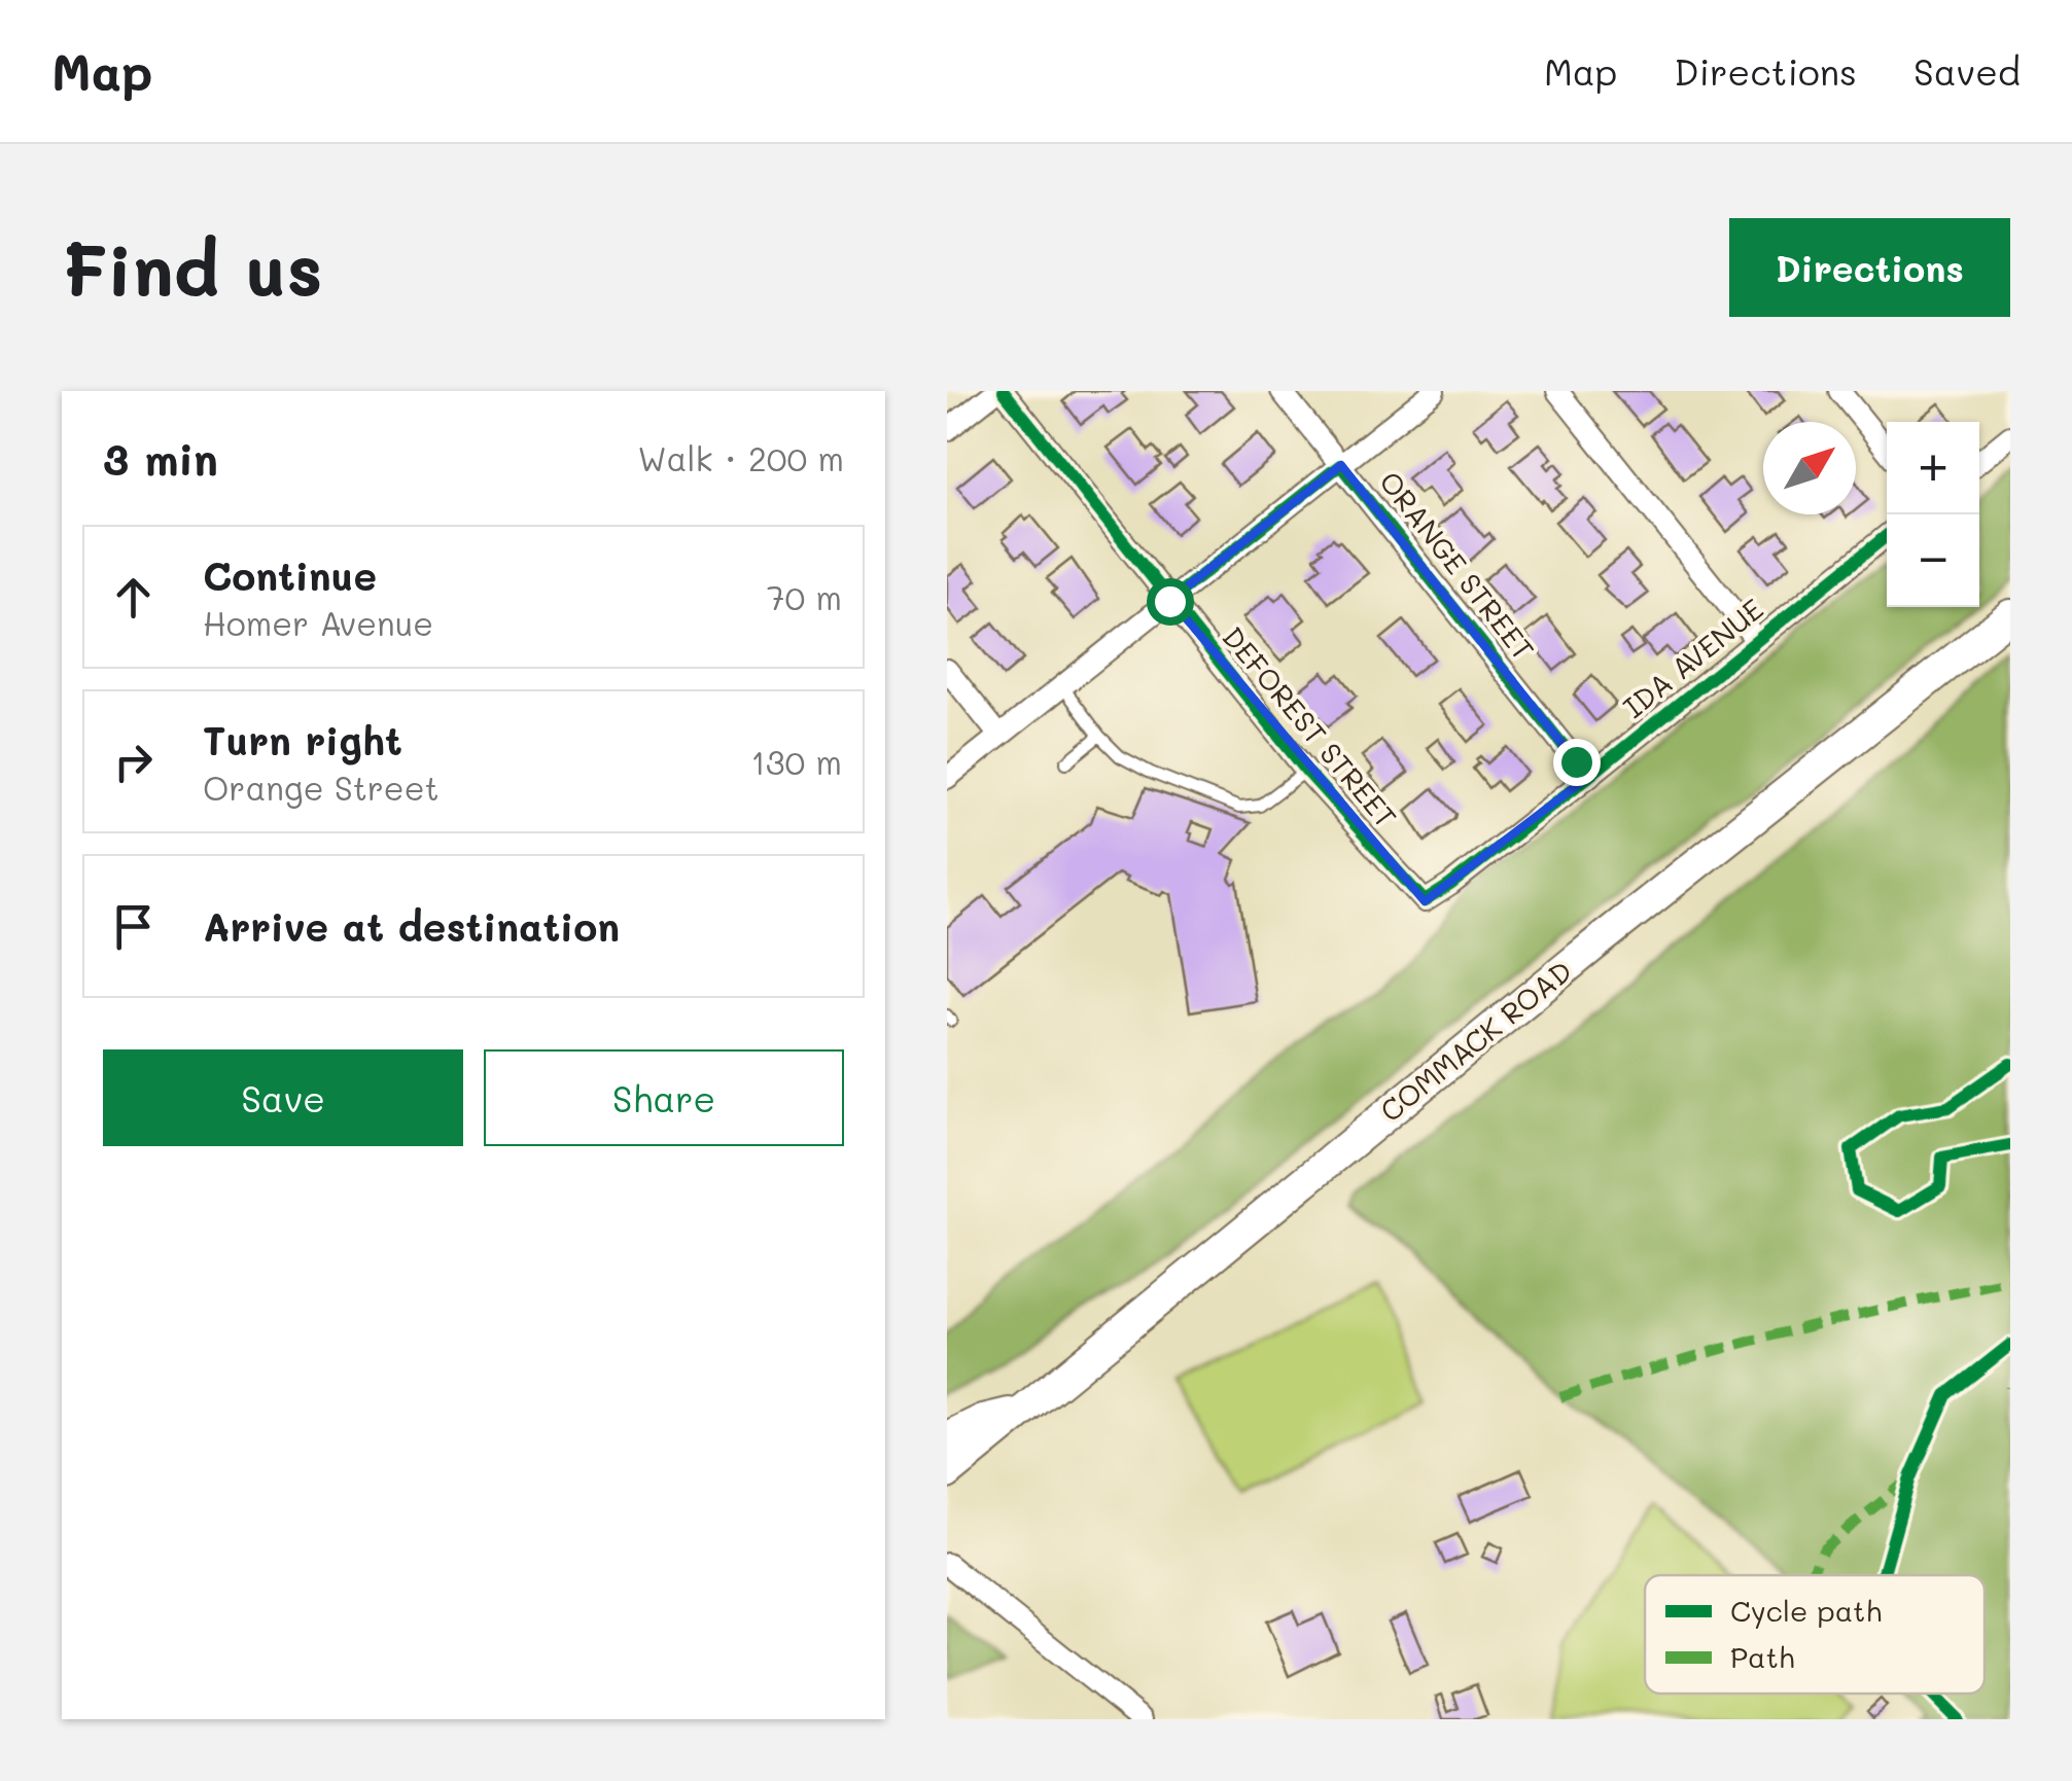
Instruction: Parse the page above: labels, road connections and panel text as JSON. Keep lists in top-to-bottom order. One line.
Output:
{"streets":{"main road":["COMMACK ROAD"],"street":["ORANGE STREET","IDA AVENUE","DEFOREST STREET"]},"crossings":[["ORANGE STREET","IDA AVENUE"],["IDA AVENUE","DEFOREST STREET"]],"legend":["Cycle path","Path"],"north":"top right","page":{"header":"Map","nav":["Map","Directions","Saved"],"buttons":["Directions",["Save","Share"]],"title":"Find us","heading":["3 min","Walk · 200 m"],"map_buttons":["+","−"],"list":[["Continue","Homer Avenue","70 m"],["Turn right","Orange Street","130 m"],"Arrive at destination"]}}
